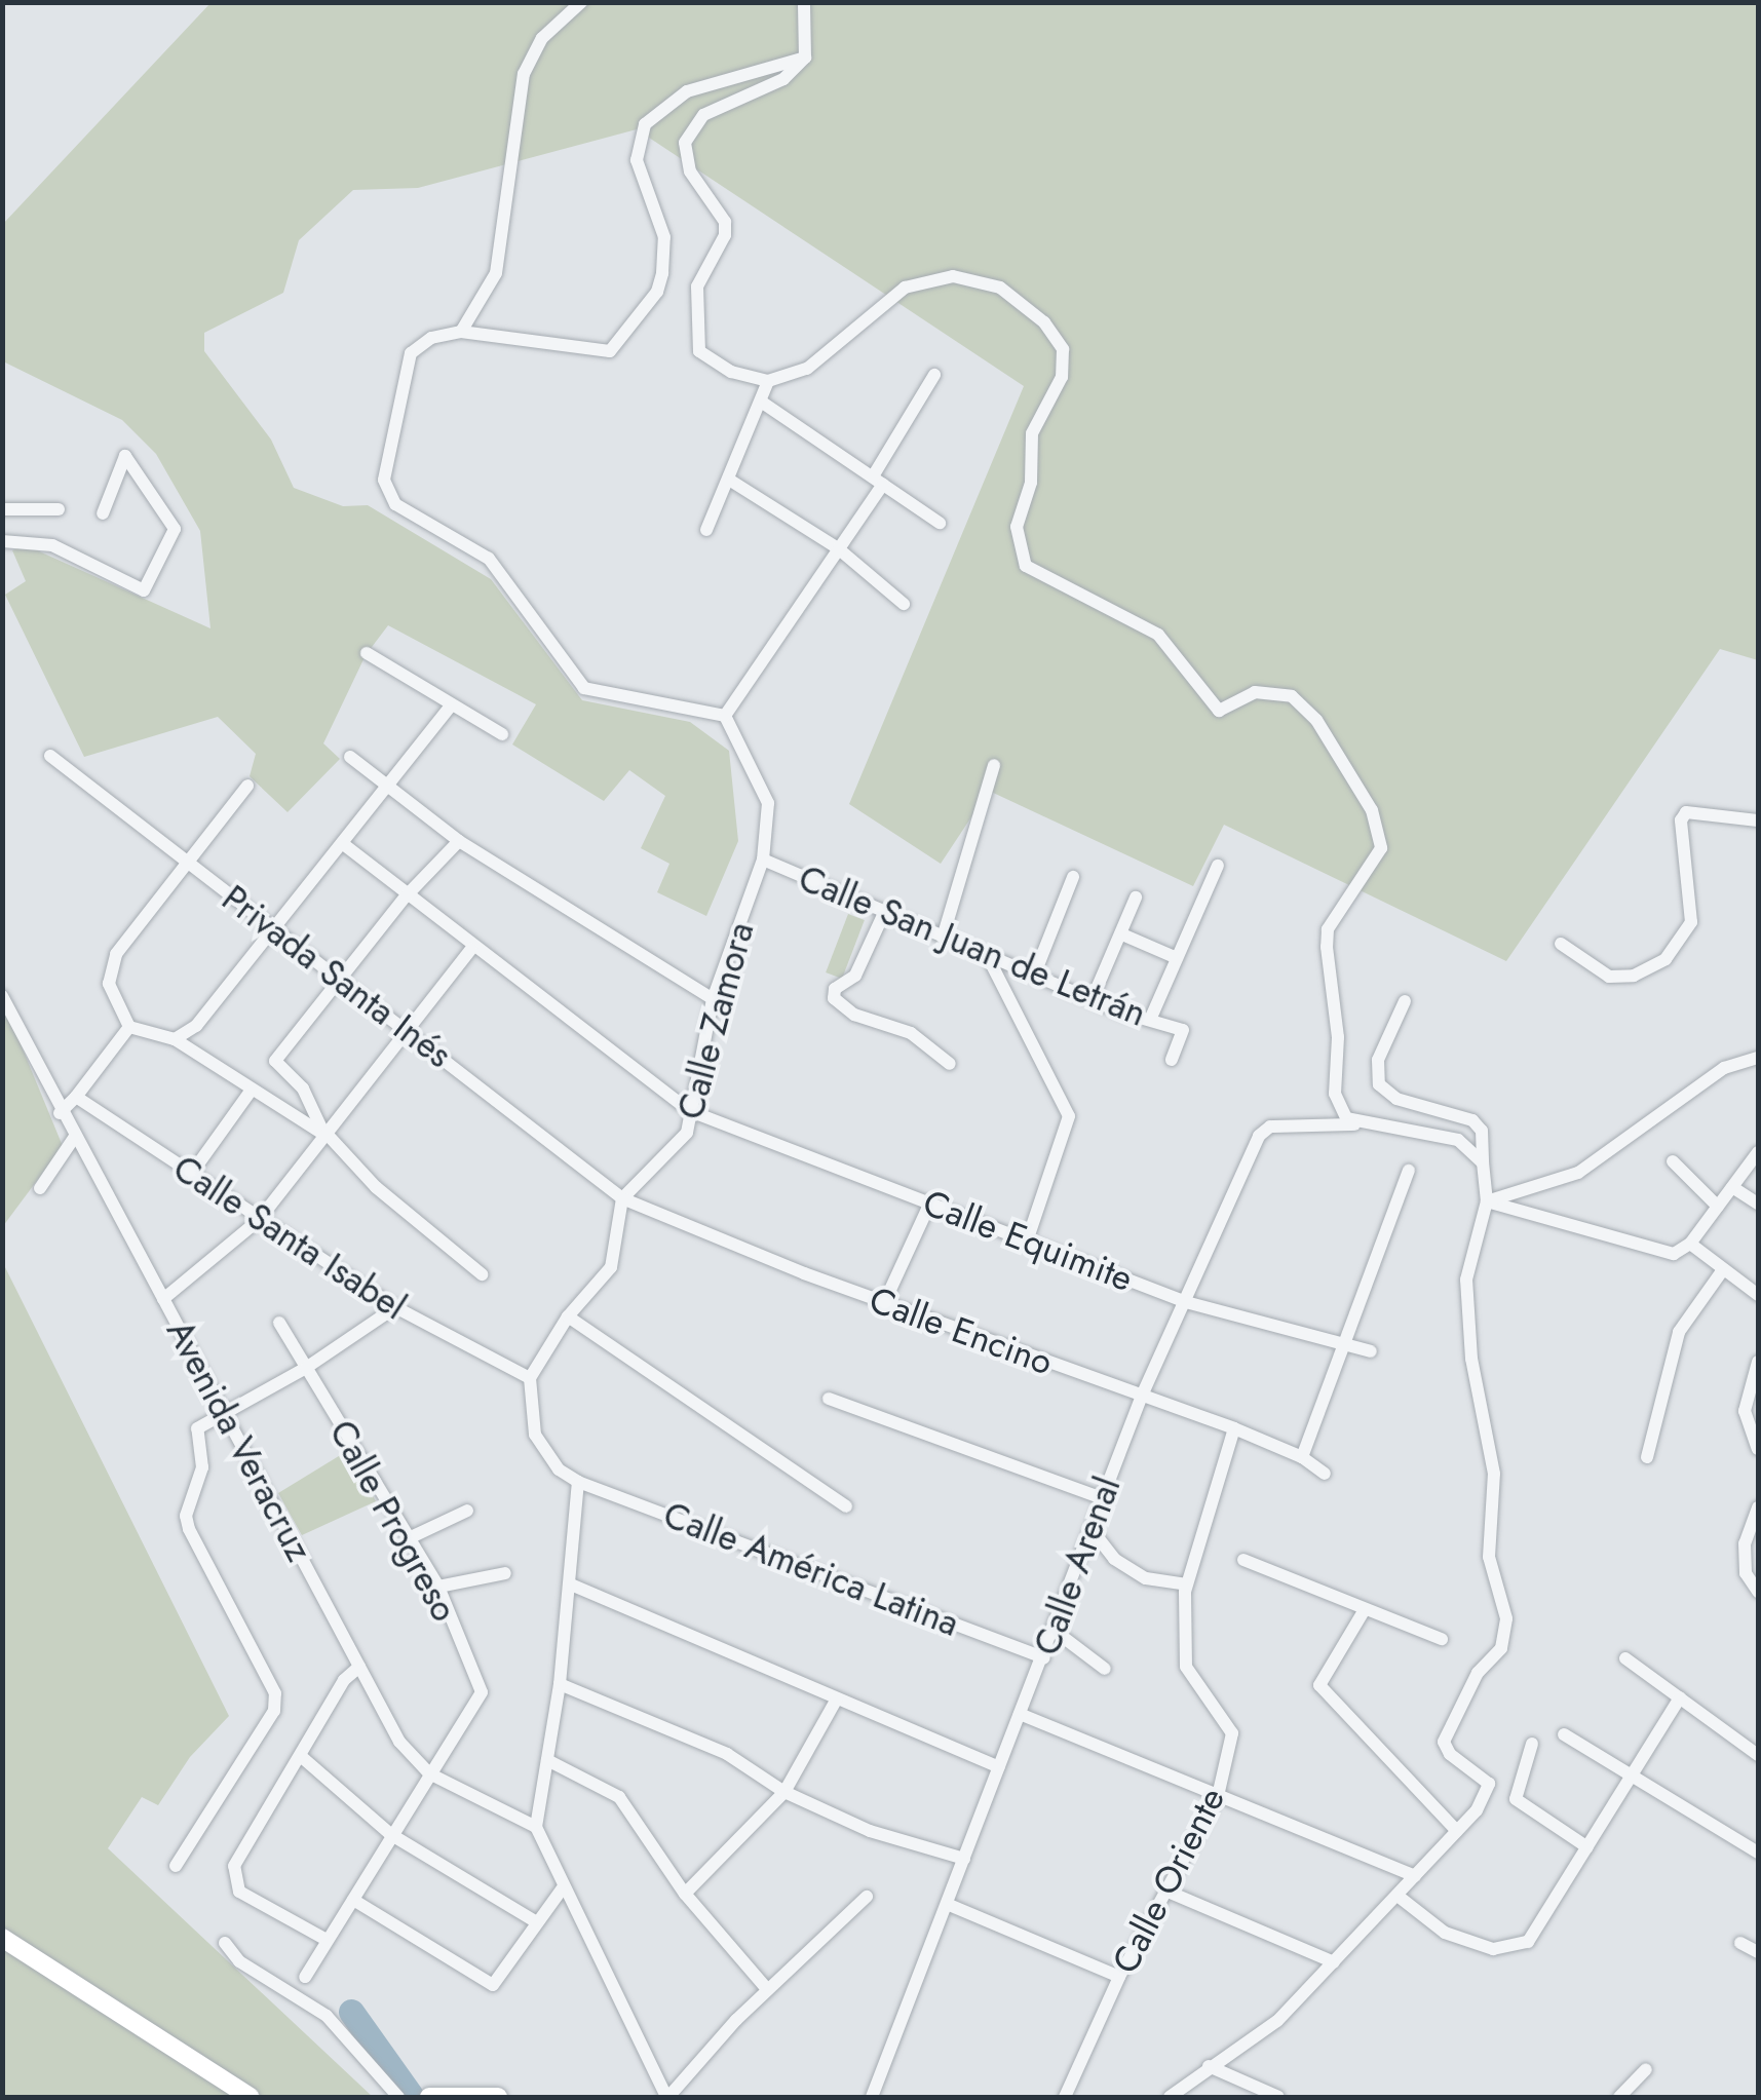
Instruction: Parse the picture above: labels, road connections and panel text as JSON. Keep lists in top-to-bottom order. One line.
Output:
{"streets":{"street":["Calle San Juan de Letrán","Privada Santa Inés","Calle Zamora","Calle Santa Isabel","Calle Equimite","Calle Encino","Avenida Veracruz","Calle Progreso","Calle Arenal","Calle América Latina","Calle Oriente"]},"crossings":[["Calle San Juan de Letrán","Calle Zamora"],["Privada Santa Inés","Calle Zamora"],["Privada Santa Inés","Calle Encino"],["Calle Zamora","Calle Equimite"],["Calle Zamora","Calle Encino"],["Calle Equimite","Calle Arenal"],["Calle Encino","Calle Arenal"],["Calle Encino","Calle Oriente"],["Avenida Veracruz","Calle Progreso"],["Calle Arenal","Calle América Latina"]]}
